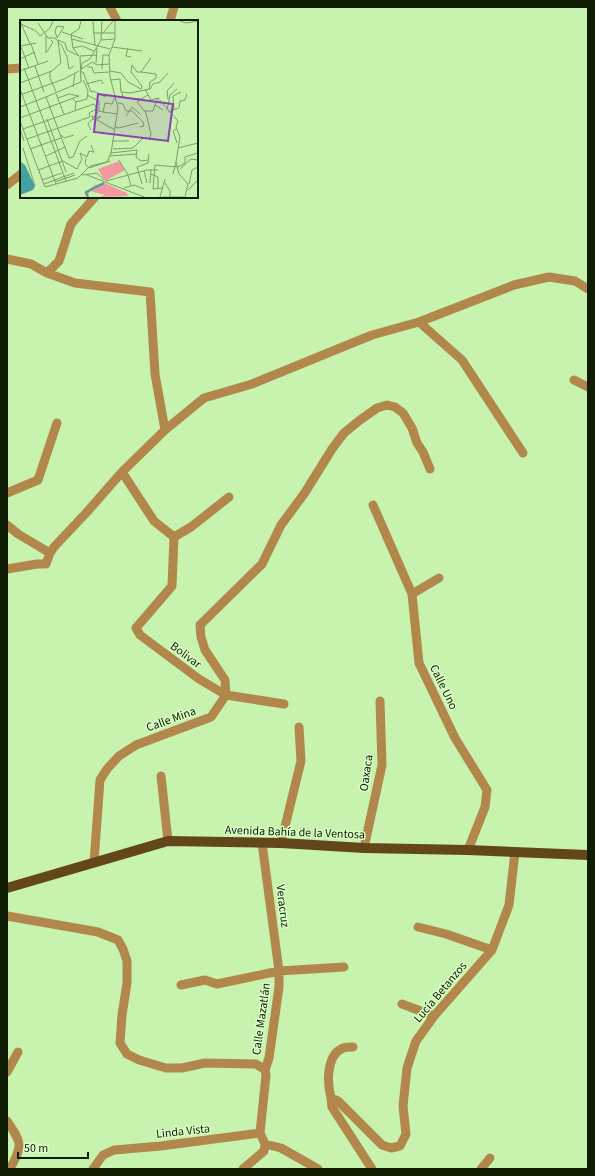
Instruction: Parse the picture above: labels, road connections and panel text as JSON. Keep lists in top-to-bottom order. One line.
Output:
{"streets":{"main road":["Avenida Bahía de la Ventosa"],"street":["Bolivar","Calle Uno","Calle Mina","Oaxaca","Veracruz","Lucía Betanzos","Calle Mazatlán","Linda Vista"]},"crossings":[["Bolivar","Calle Mina"],["Calle Uno","Avenida Bahía de la Ventosa"],["Calle Mina","Avenida Bahía de la Ventosa"],["Oaxaca","Avenida Bahía de la Ventosa"],["Avenida Bahía de la Ventosa","Veracruz"],["Avenida Bahía de la Ventosa","Lucía Betanzos"],["Veracruz","Calle Mazatlán"],["Calle Mazatlán","Linda Vista"]],"scale_bar":"50 m"}
